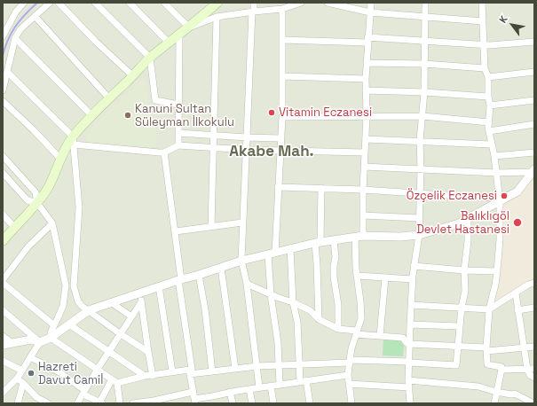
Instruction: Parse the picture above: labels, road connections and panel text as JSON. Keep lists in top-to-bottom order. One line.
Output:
{"districts":["Akabe Mah."],"places":["Vitamin Eczanesi","Kanuni Sultan Süleyman İlkokulu","Özçelik Eczanesi","Balıklıgöl Devlet Hastanesi","Hazreti Davut Camiİ"],"north":"top left"}
